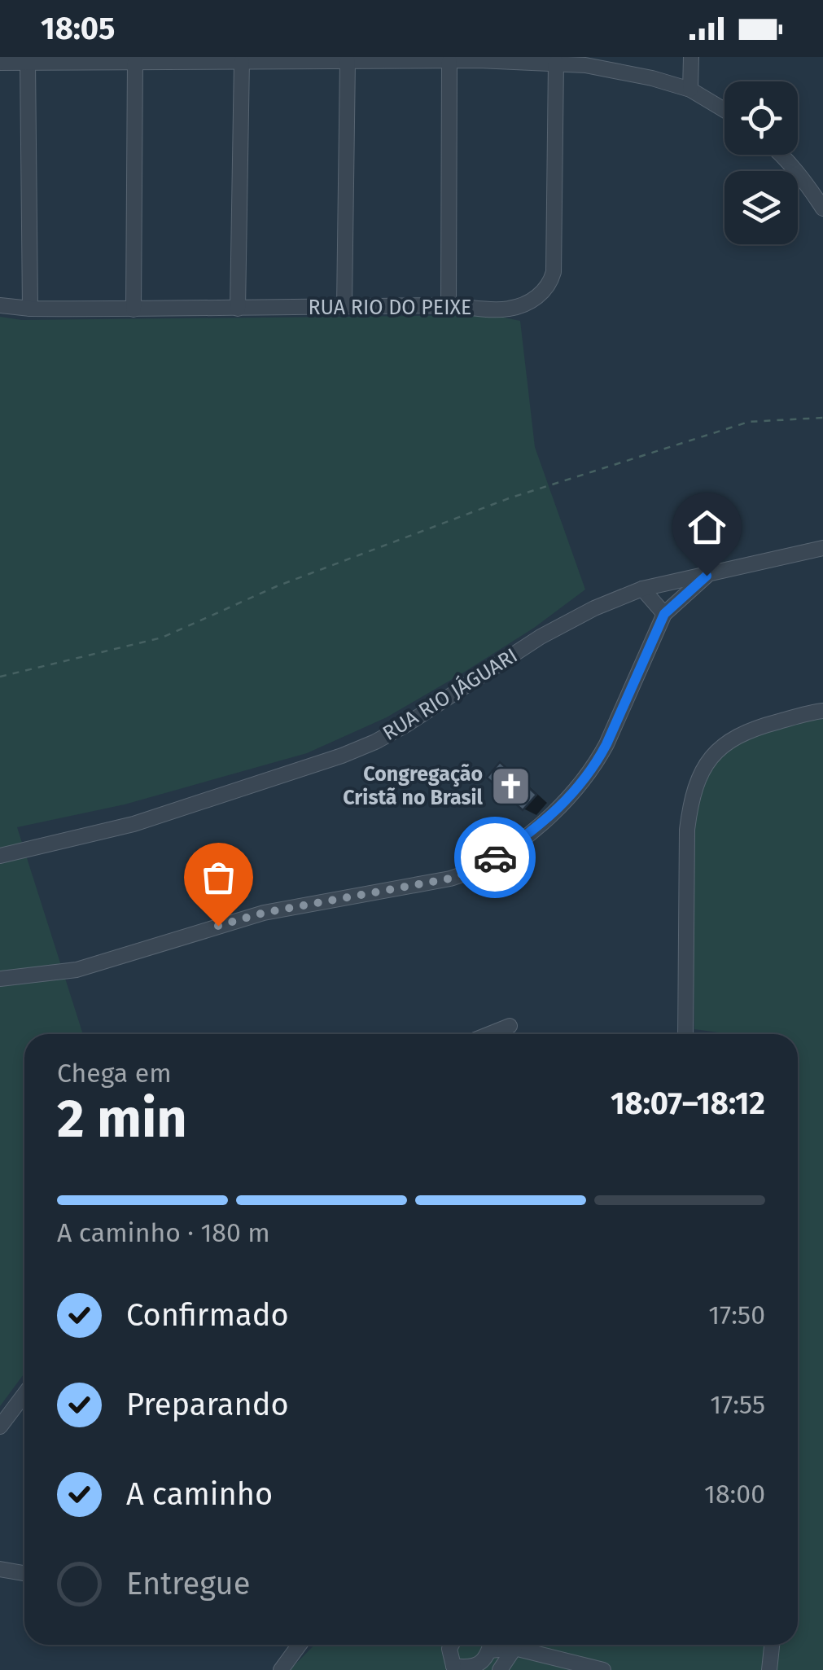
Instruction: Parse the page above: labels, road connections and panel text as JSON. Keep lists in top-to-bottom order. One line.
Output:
{"streets":{"street":["RUA RIO DO PEIXE","RUA RIO JÁGUARI"]},"places":{"church":["Congregação Cristã no Brasil"]},"page":{"status":"18:05","heading":["2 min","Chega em","18:07–18:12"],"bar":"A caminho · 180 m","list":[["Confirmado","17:50"],["Preparando","17:55"],["A caminho","18:00"],"Entregue"]}}
